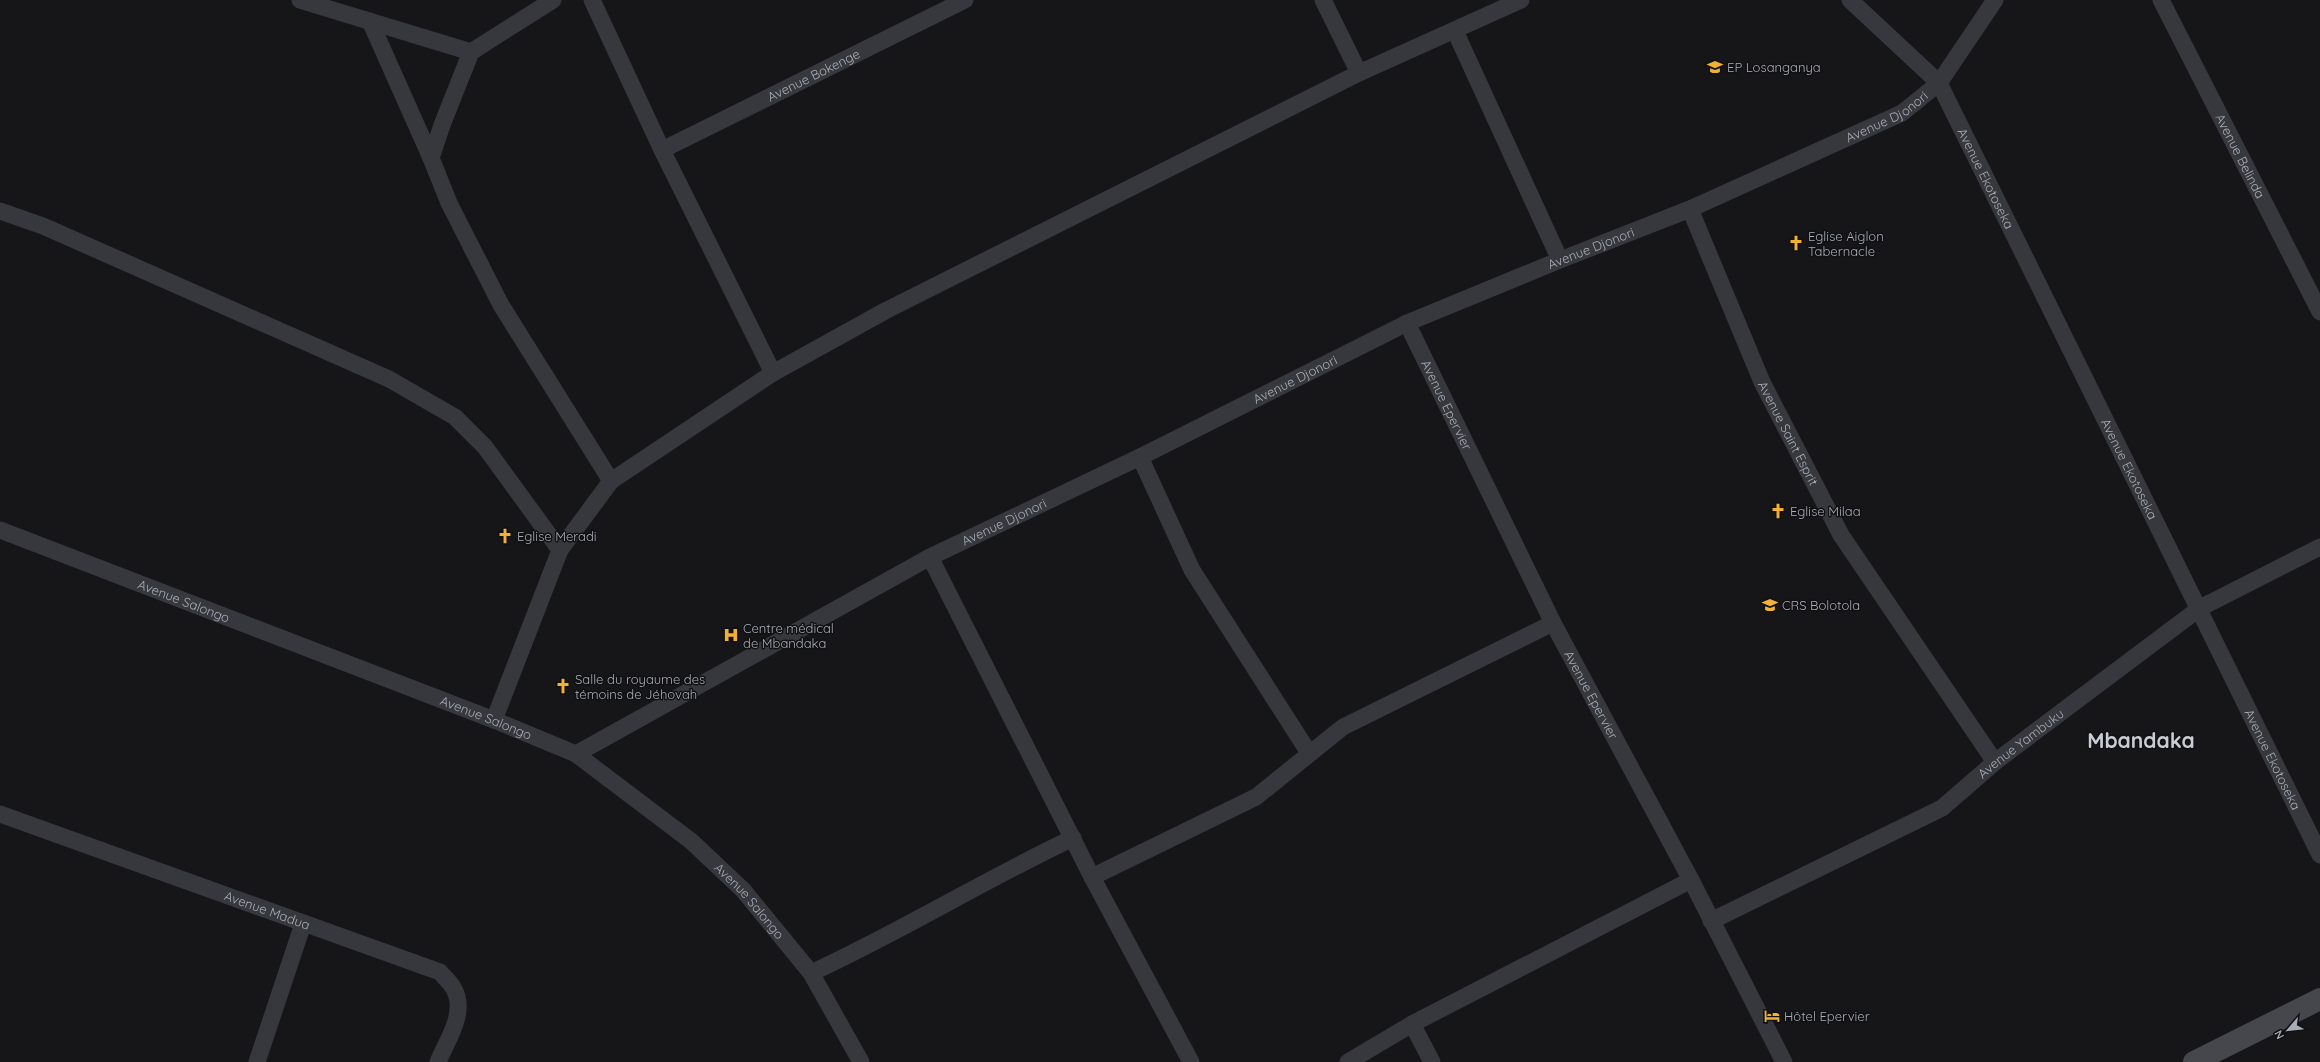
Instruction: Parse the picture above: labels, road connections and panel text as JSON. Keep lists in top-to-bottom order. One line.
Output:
{"streets":{"street":["Avenue Bokenge","Avenue Djonori","Avenue Belinda","Avenue Ekotoseka","Avenue Epervier","Avenue Saint Esprit","Avenue Salongo","Avenue Yambuku","Avenue Madua"]},"crossings":[["Avenue Djonori","Avenue Ekotoseka"],["Avenue Djonori","Avenue Epervier"],["Avenue Djonori","Avenue Saint Esprit"],["Avenue Djonori","Avenue Salongo"],["Avenue Ekotoseka","Avenue Yambuku"],["Avenue Epervier","Avenue Yambuku"],["Avenue Saint Esprit","Avenue Yambuku"]],"districts":["Mbandaka"],"places":{"school or university":["EP Losanganya","CRS Bolotola"],"church":["Eglise Aiglon Tabernacle","Eglise Milaa","Eglise Meradi","Salle du royaume des témoins de Jéhovah"],"hospital":["Centre médical de Mbandaka"],"hotel":["Hôtel Epervier"]},"north":"bottom left"}
